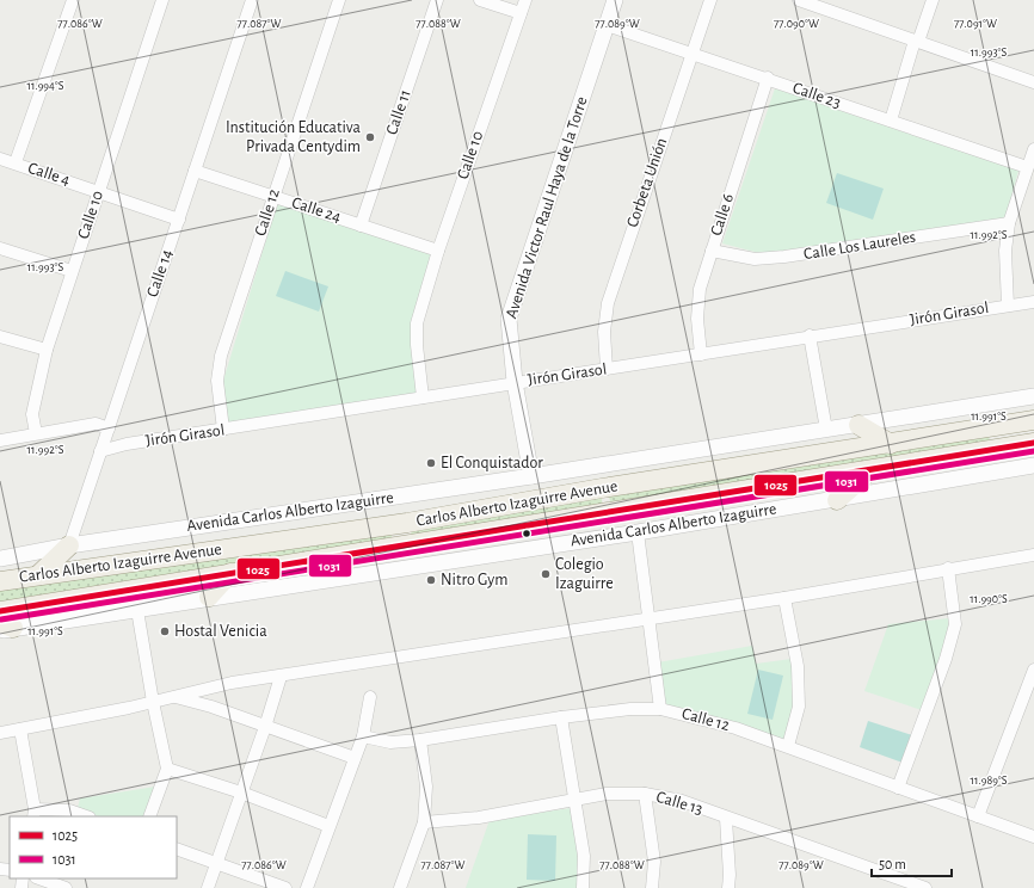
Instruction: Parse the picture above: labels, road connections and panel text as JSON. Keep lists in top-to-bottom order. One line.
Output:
{"streets":{"main road":["Carlos Alberto Izaguirre Avenue"],"street":["Calle 23","Calle 11","Calle 10","Calle 4","Corbeta Unión","Avenida Victor Raul Haya de la Torre","Calle 24","Calle 12","Calle 6","Calle Los Laureles","Calle 14","Jirón Girasol","Avenida Carlos Alberto Izaguirre","Calle 13"]},"crossings":[["Calle 23","Corbeta Unión"],["Calle 23","Avenida Victor Raul Haya de la Torre"],["Calle 23","Calle 6"],["Calle 11","Calle 24"],["Calle 10","Calle 4"],["Calle 10","Calle 24"],["Calle 10","Jirón Girasol"],["Corbeta Unión","Jirón Girasol"],["Avenida Victor Raul Haya de la Torre","Jirón Girasol"],["Avenida Victor Raul Haya de la Torre","Avenida Carlos Alberto Izaguirre"],["Calle 24","Calle 12"],["Calle 24","Calle 14"],["Calle 12","Jirón Girasol"],["Calle 6","Calle Los Laureles"],["Calle 6","Jirón Girasol"],["Calle 14","Jirón Girasol"],["Calle 14","Avenida Carlos Alberto Izaguirre"]],"places":["Institución Educativa Privada Centydim","El Conquistador","Colegio Izaguirre","Nitro Gym","Hostal Venicia"],"lines":["transit line 1025","transit line 1031"],"legend":["1025","1031"],"scale_bar":"50 m","coordinates":["77.086°W","77.087°W","77.088°W","77.089°W","77.090°W","77.091°W","11.993°S","11.994°S","11.992°S","11.991°S","11.990°S","11.989°S"]}
